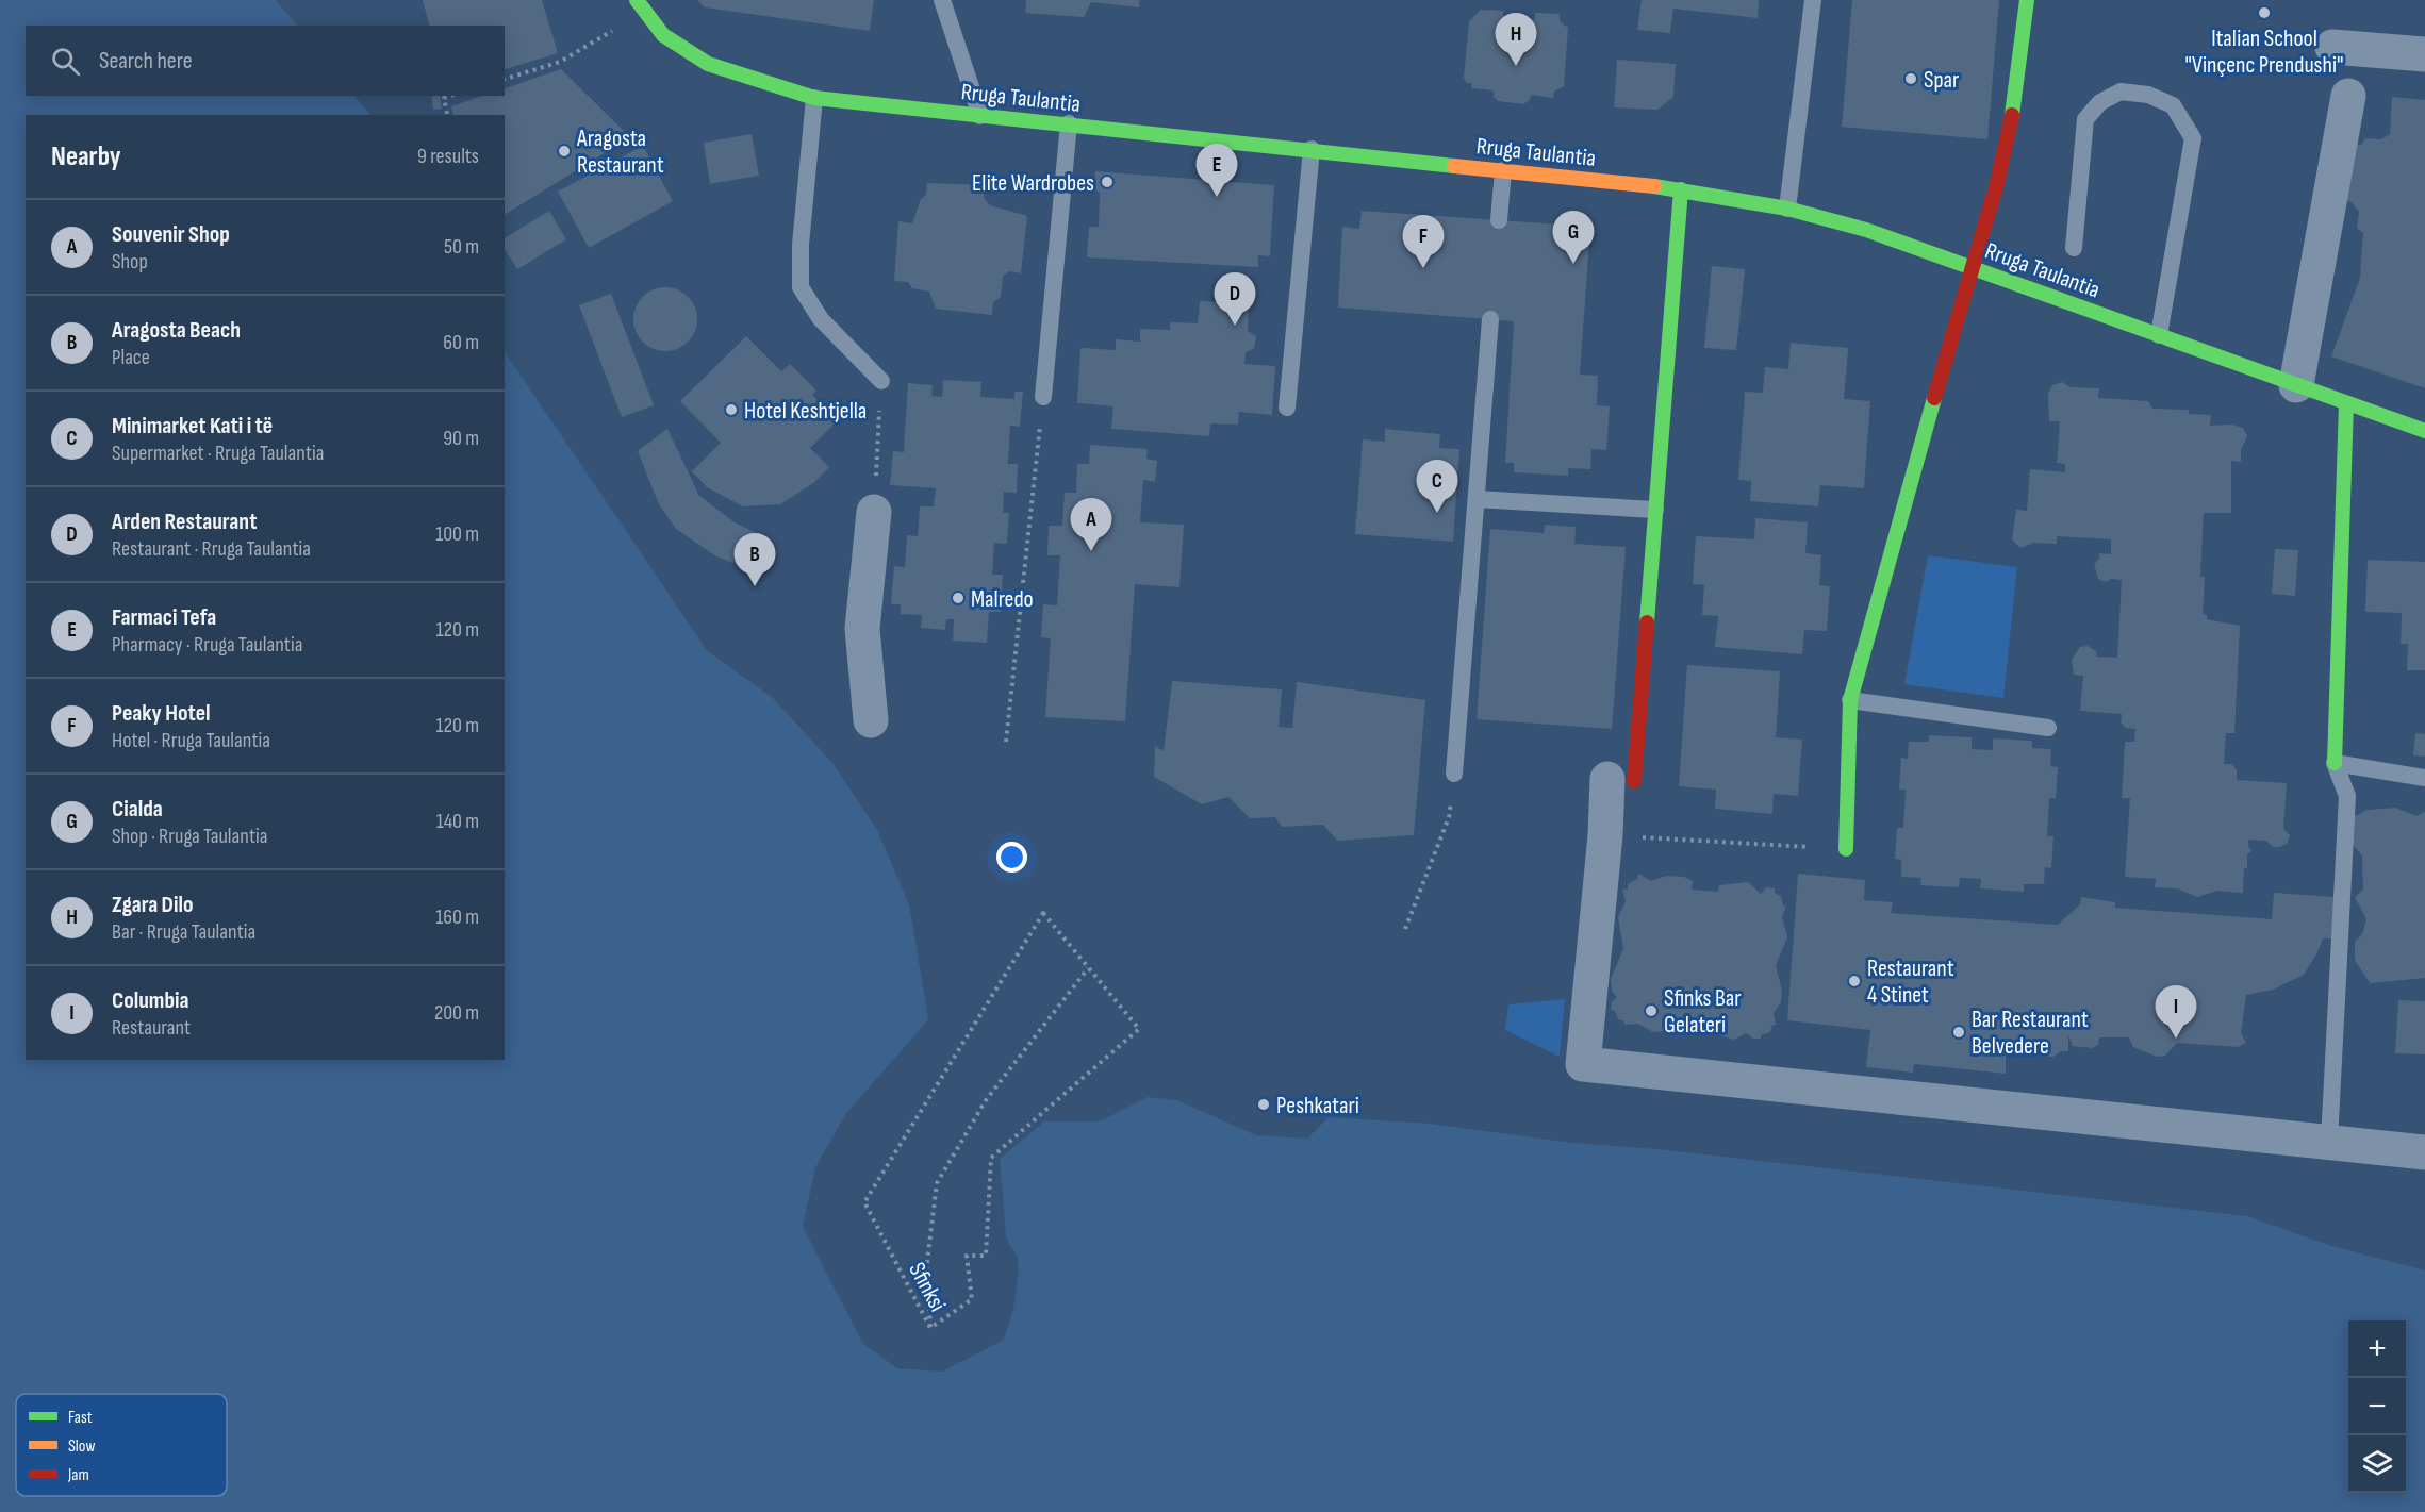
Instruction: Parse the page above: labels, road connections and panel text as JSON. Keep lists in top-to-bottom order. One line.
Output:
{"streets":{"main road":["Rruga Taulantia"],"path":["Sfinksi"]},"places":["Italian School \"Vinçenc Prendushi\"","Spar","Aragosta Restaurant","Elite Wardrobes","Hotel Keshtjella","Malredo","Restaurant 4 Stinet","Sfinks Bar Gelateri","Bar Restaurant Belvedere","Peshkatari"],"legend":["Fast","Slow","Jam"],"page":{"pins":["H","E","G","F","D","C","A","B","I"],"search":"Search here","heading":["Nearby","9 results"],"list":[{"mark":"A","name":"Souvenir Shop","note":"Shop","value":"50 m"},{"mark":"B","name":"Aragosta Beach","note":"Place","value":"60 m"},{"mark":"C","name":"Minimarket Kati i të","note":"Supermarket · Rruga Taulantia","value":"90 m"},{"mark":"D","name":"Arden Restaurant","note":"Restaurant · Rruga Taulantia","value":"100 m"},{"mark":"E","name":"Farmaci Tefa","note":"Pharmacy · Rruga Taulantia","value":"120 m"},{"mark":"F","name":"Peaky Hotel","note":"Hotel · Rruga Taulantia","value":"120 m"},{"mark":"G","name":"Cialda","note":"Shop · Rruga Taulantia","value":"140 m"},{"mark":"H","name":"Zgara Dilo","note":"Bar · Rruga Taulantia","value":"160 m"},{"mark":"I","name":"Columbia","note":"Restaurant","value":"200 m"}],"map_buttons":["+","−"]}}
